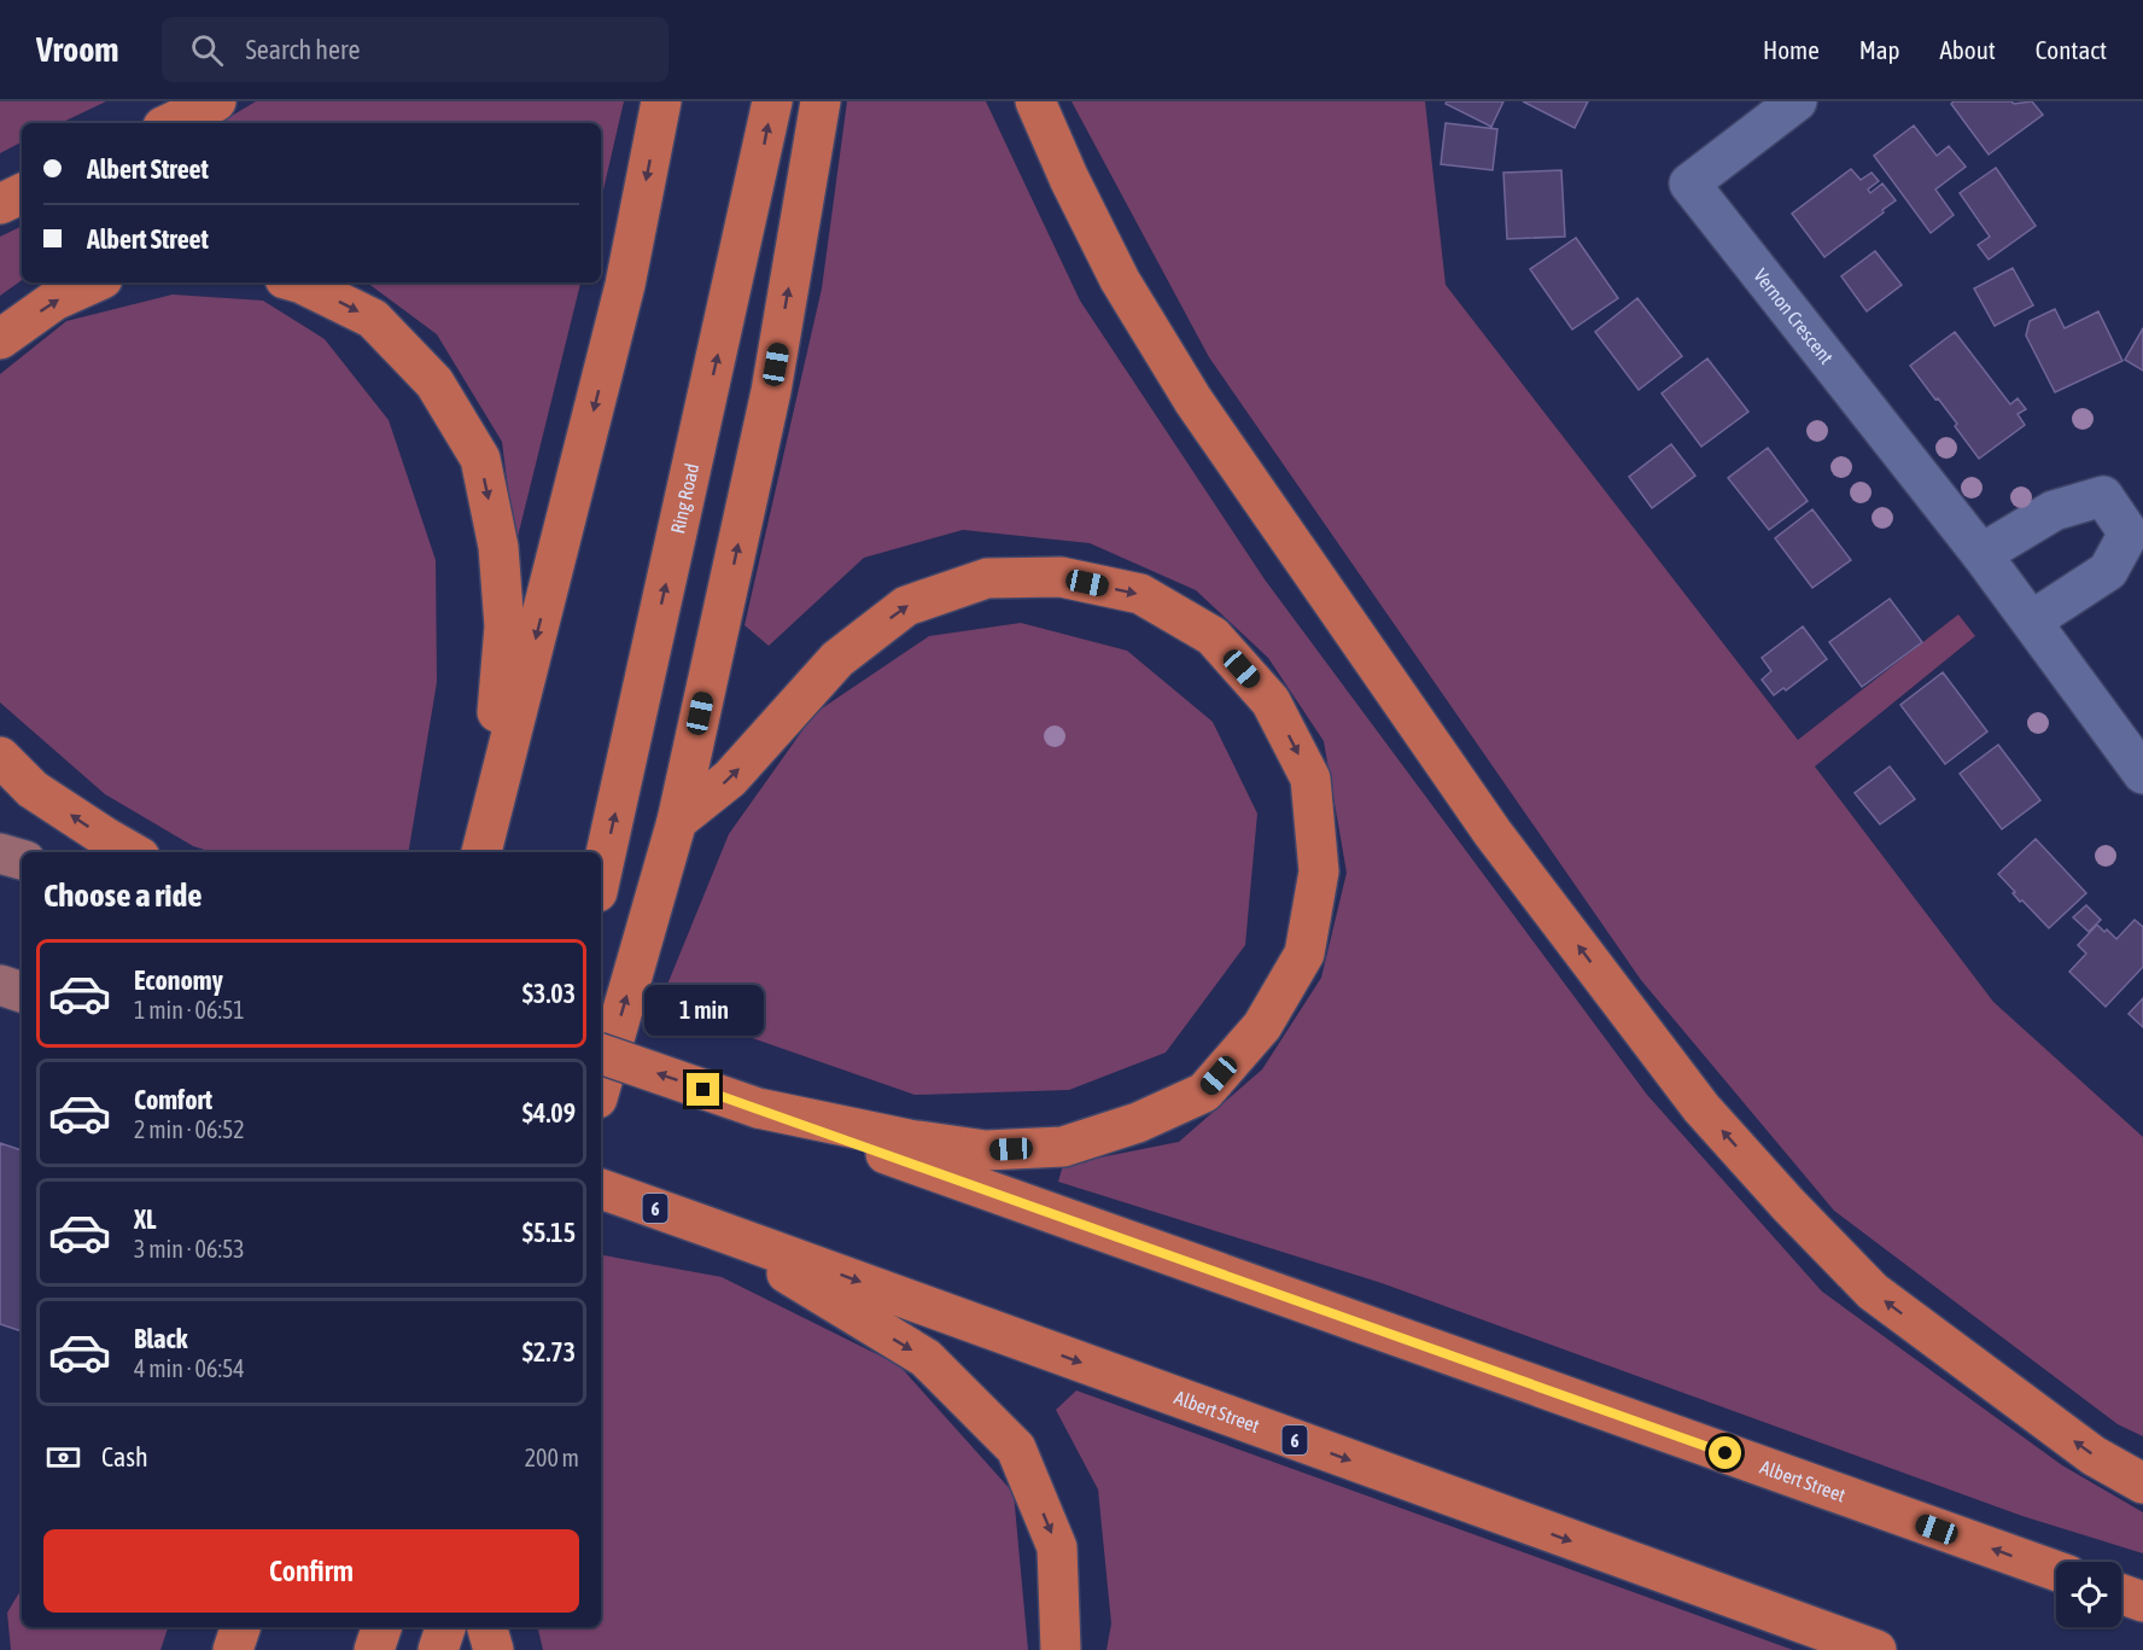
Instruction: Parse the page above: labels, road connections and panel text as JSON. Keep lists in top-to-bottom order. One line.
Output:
{"streets":{"highway":["Ring Road","6","Albert Street"],"street":["Vernon Crescent"]},"page":{"header":"Vroom","search":"Search here","nav":["Home","Map","About","Contact"],"banner":["Albert Street","Albert Street"],"heading":"Choose a ride","list":[{"name":"Economy","note":"1 min · 06:51","value":"$3.03"},{"name":"Comfort","note":"2 min · 06:52","value":"$4.09"},{"name":"XL","note":"3 min · 06:53","value":"$5.15"},{"name":"Black","note":"4 min · 06:54","value":"$2.73"}],"bubble":"1 min","pay":["Cash","200 m"],"buttons":"Confirm"}}
